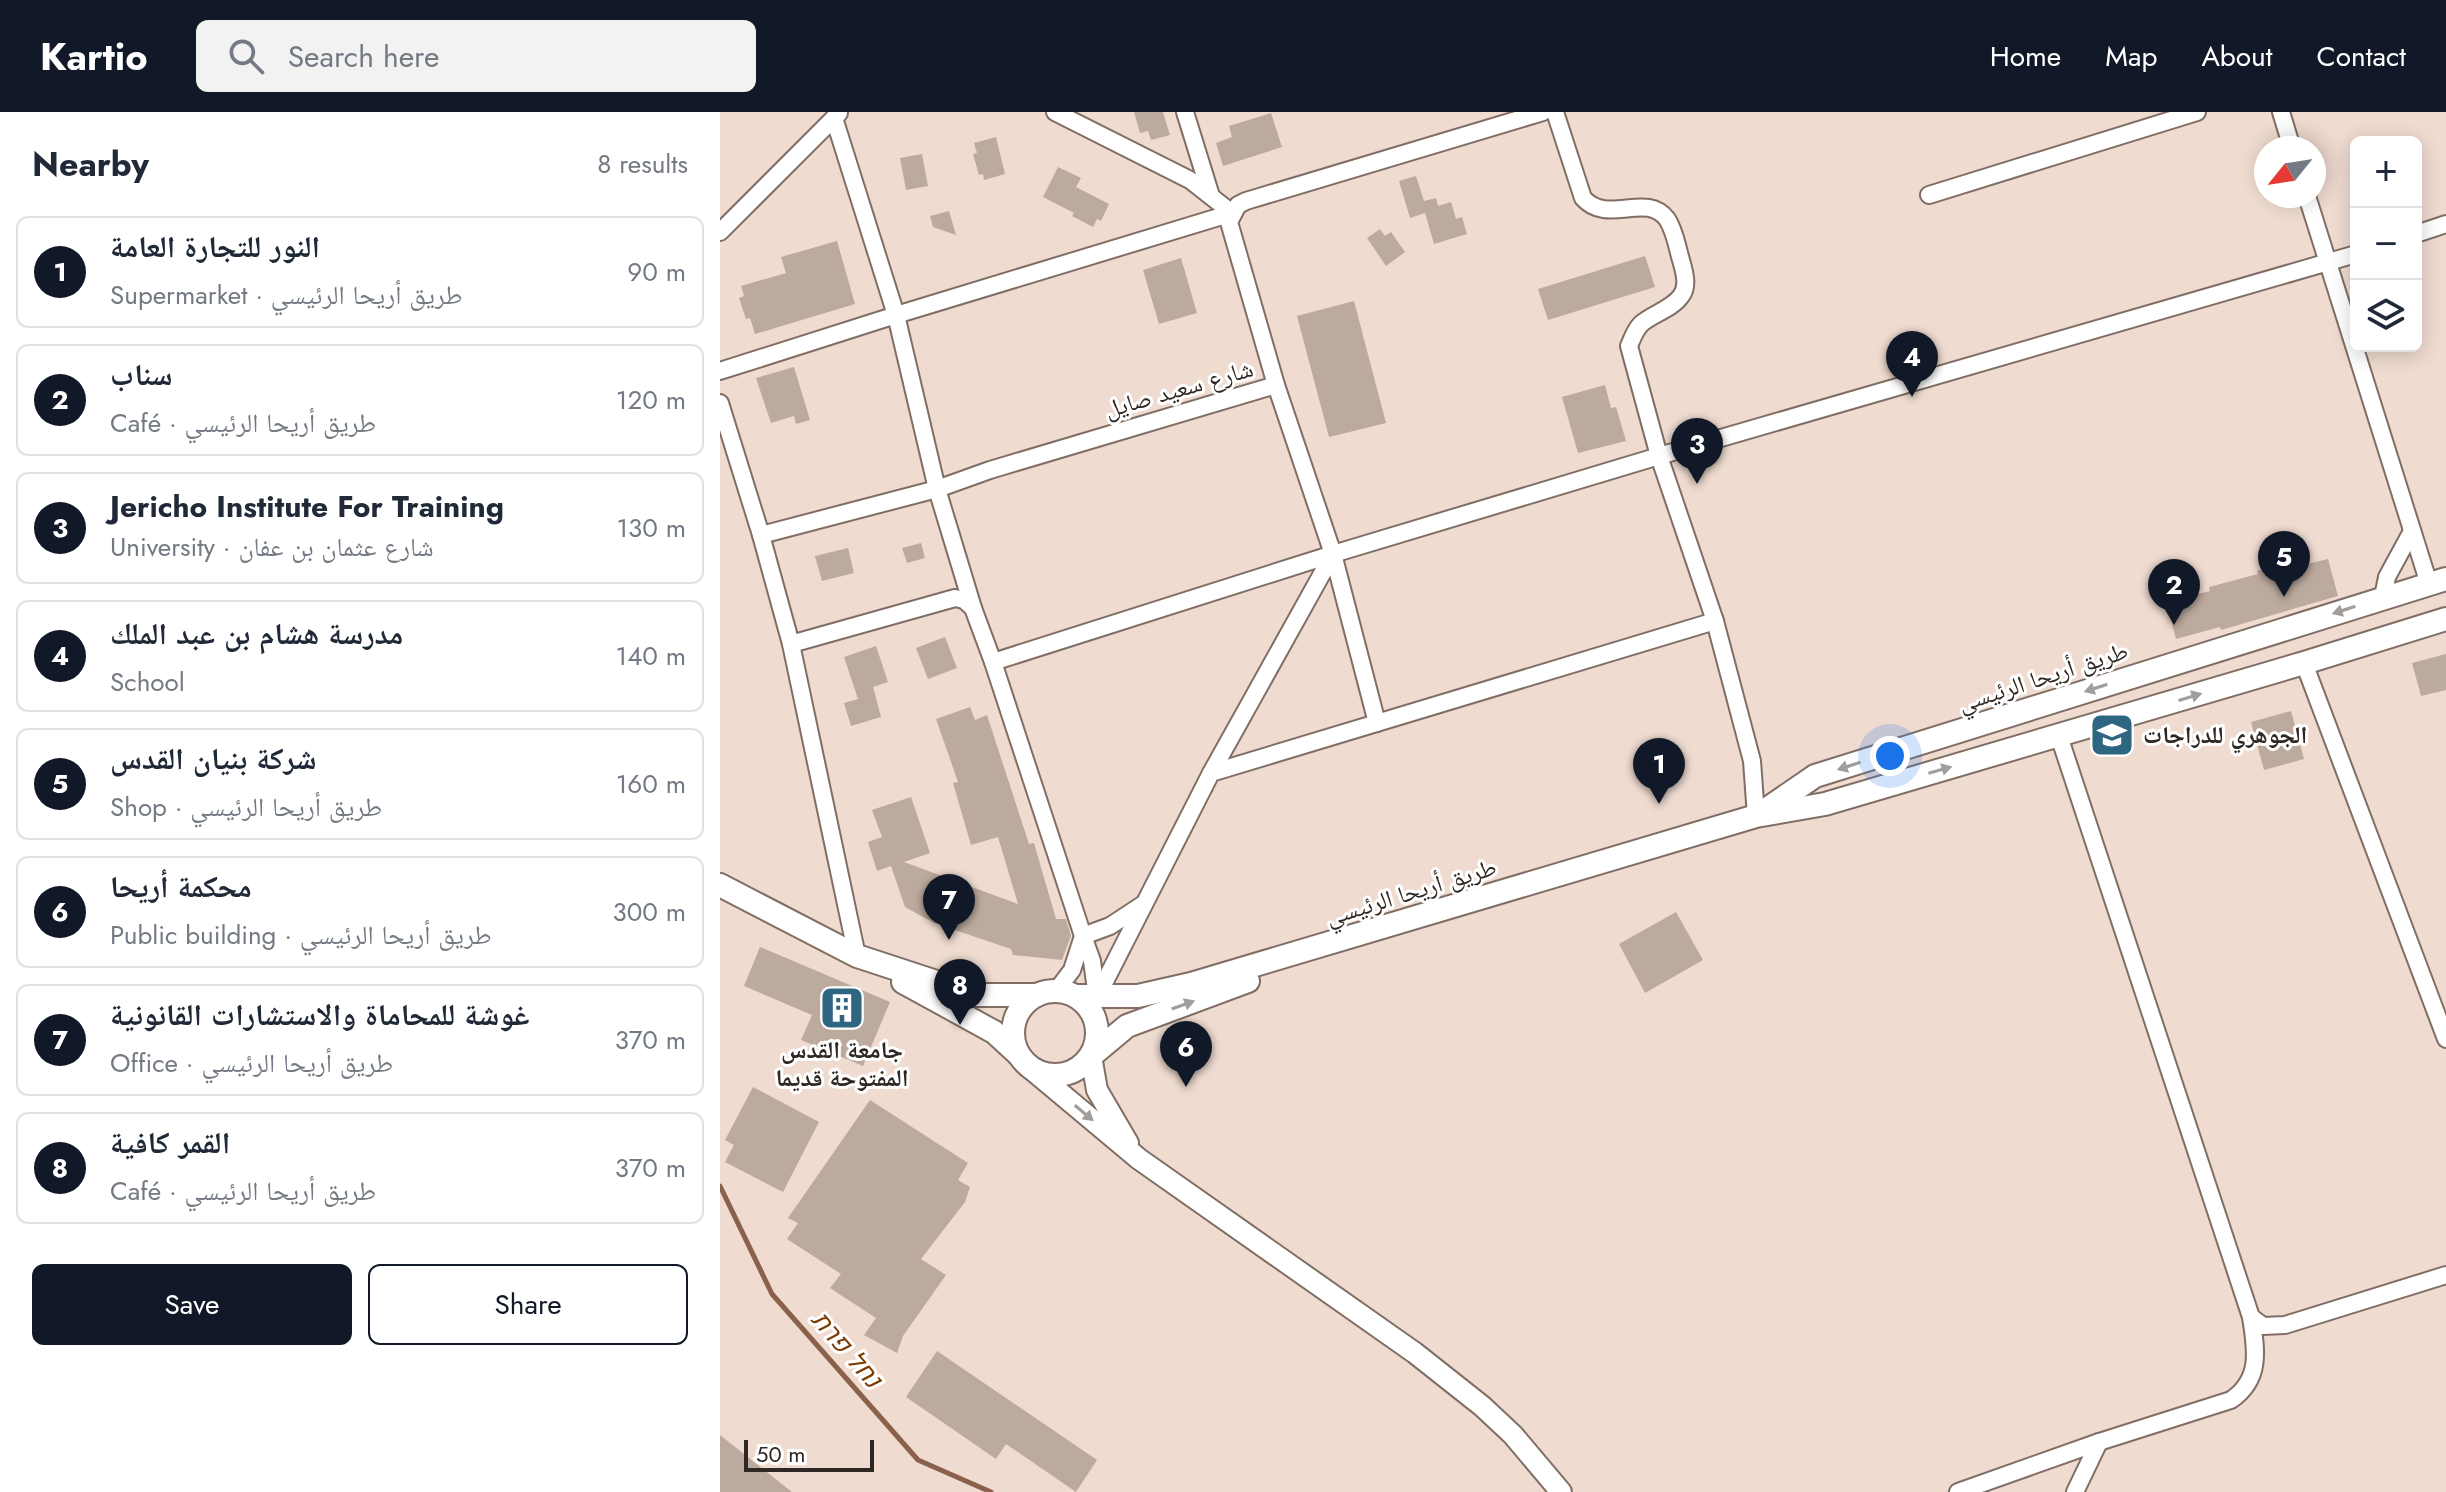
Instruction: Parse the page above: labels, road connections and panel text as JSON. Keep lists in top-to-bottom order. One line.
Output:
{"streets":{"main road":["طريق أريحا الرئيسي"],"street":["شارع سعيد صايل"]},"water":["נחל פרת"],"places":{"school or university":["الجوهري للدراجات"],"building":["جامعة القدس المفتوحة قديما"]},"scale_bar":"50 m","north":"bottom left","page":{"header":"Kartio","search":"Search here","nav":["Home","Map","About","Contact"],"heading":["Nearby","8 results"],"map_buttons":["+","−"],"list":[{"mark":"1","name":"النور للتجارة العامة","note":"Supermarket · طريق أريحا الرئيسي","value":"90 m"},{"mark":"2","name":"سناب","note":"Café · طريق أريحا الرئيسي","value":"120 m"},{"mark":"3","name":"Jericho Institute For Training","note":"University · شارع عثمان بن عفان","value":"130 m"},{"mark":"4","name":"مدرسة هشام بن عبد الملك","note":"School","value":"140 m"},{"mark":"5","name":"شركة بنيان القدس","note":"Shop · طريق أريحا الرئيسي","value":"160 m"},{"mark":"6","name":"محكمة أريحا","note":"Public building · طريق أريحا الرئيسي","value":"300 m"},{"mark":"7","name":"غوشة للمحاماة والاستشارات القانونية","note":"Office · طريق أريحا الرئيسي","value":"370 m"},{"mark":"8","name":"القمر كافية","note":"Café · طريق أريحا الرئيسي","value":"370 m"}],"pins":["4","3","5","2","1","7","8","6"],"buttons":["Save","Share"],"scale":"50 m"}}
